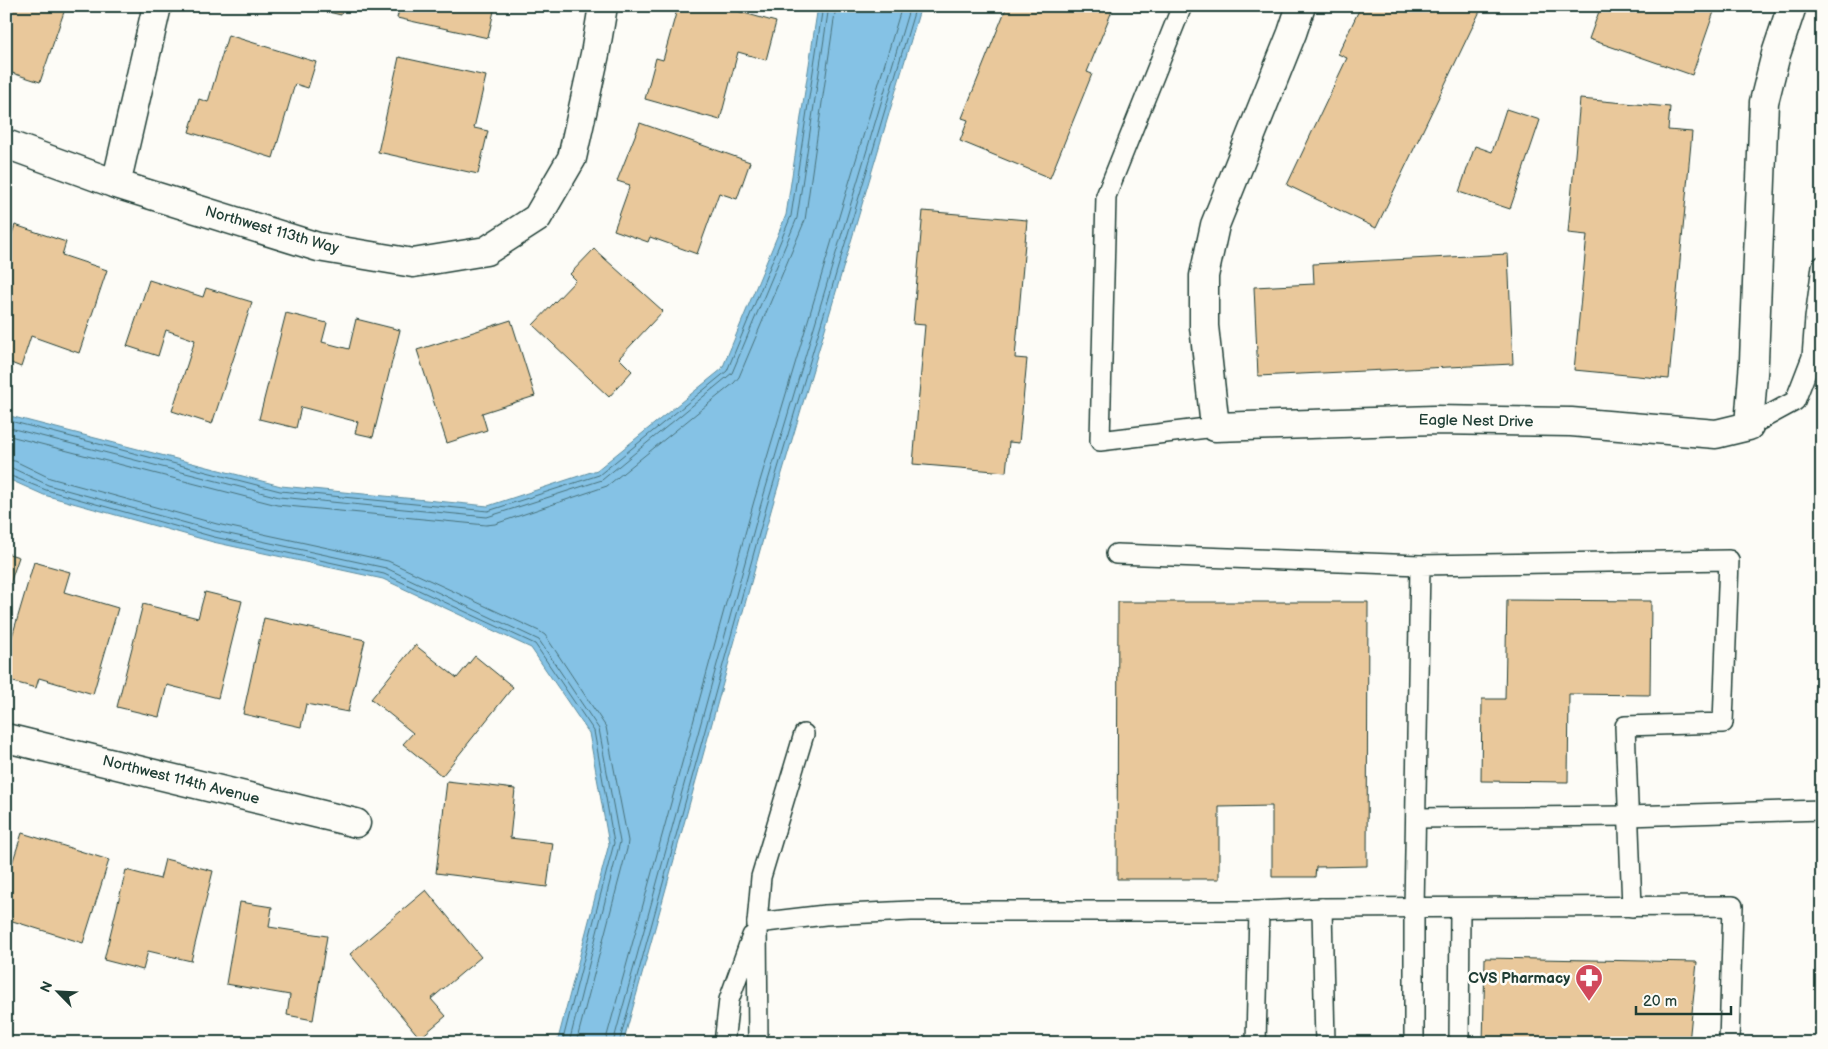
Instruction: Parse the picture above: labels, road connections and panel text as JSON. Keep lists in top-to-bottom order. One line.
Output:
{"streets":{"street":["Northwest 113th Way","Eagle Nest Drive","Northwest 114th Avenue"]},"places":{"pharmacy":["CVS Pharmacy"]},"scale_bar":"20 m","north":"top left"}
